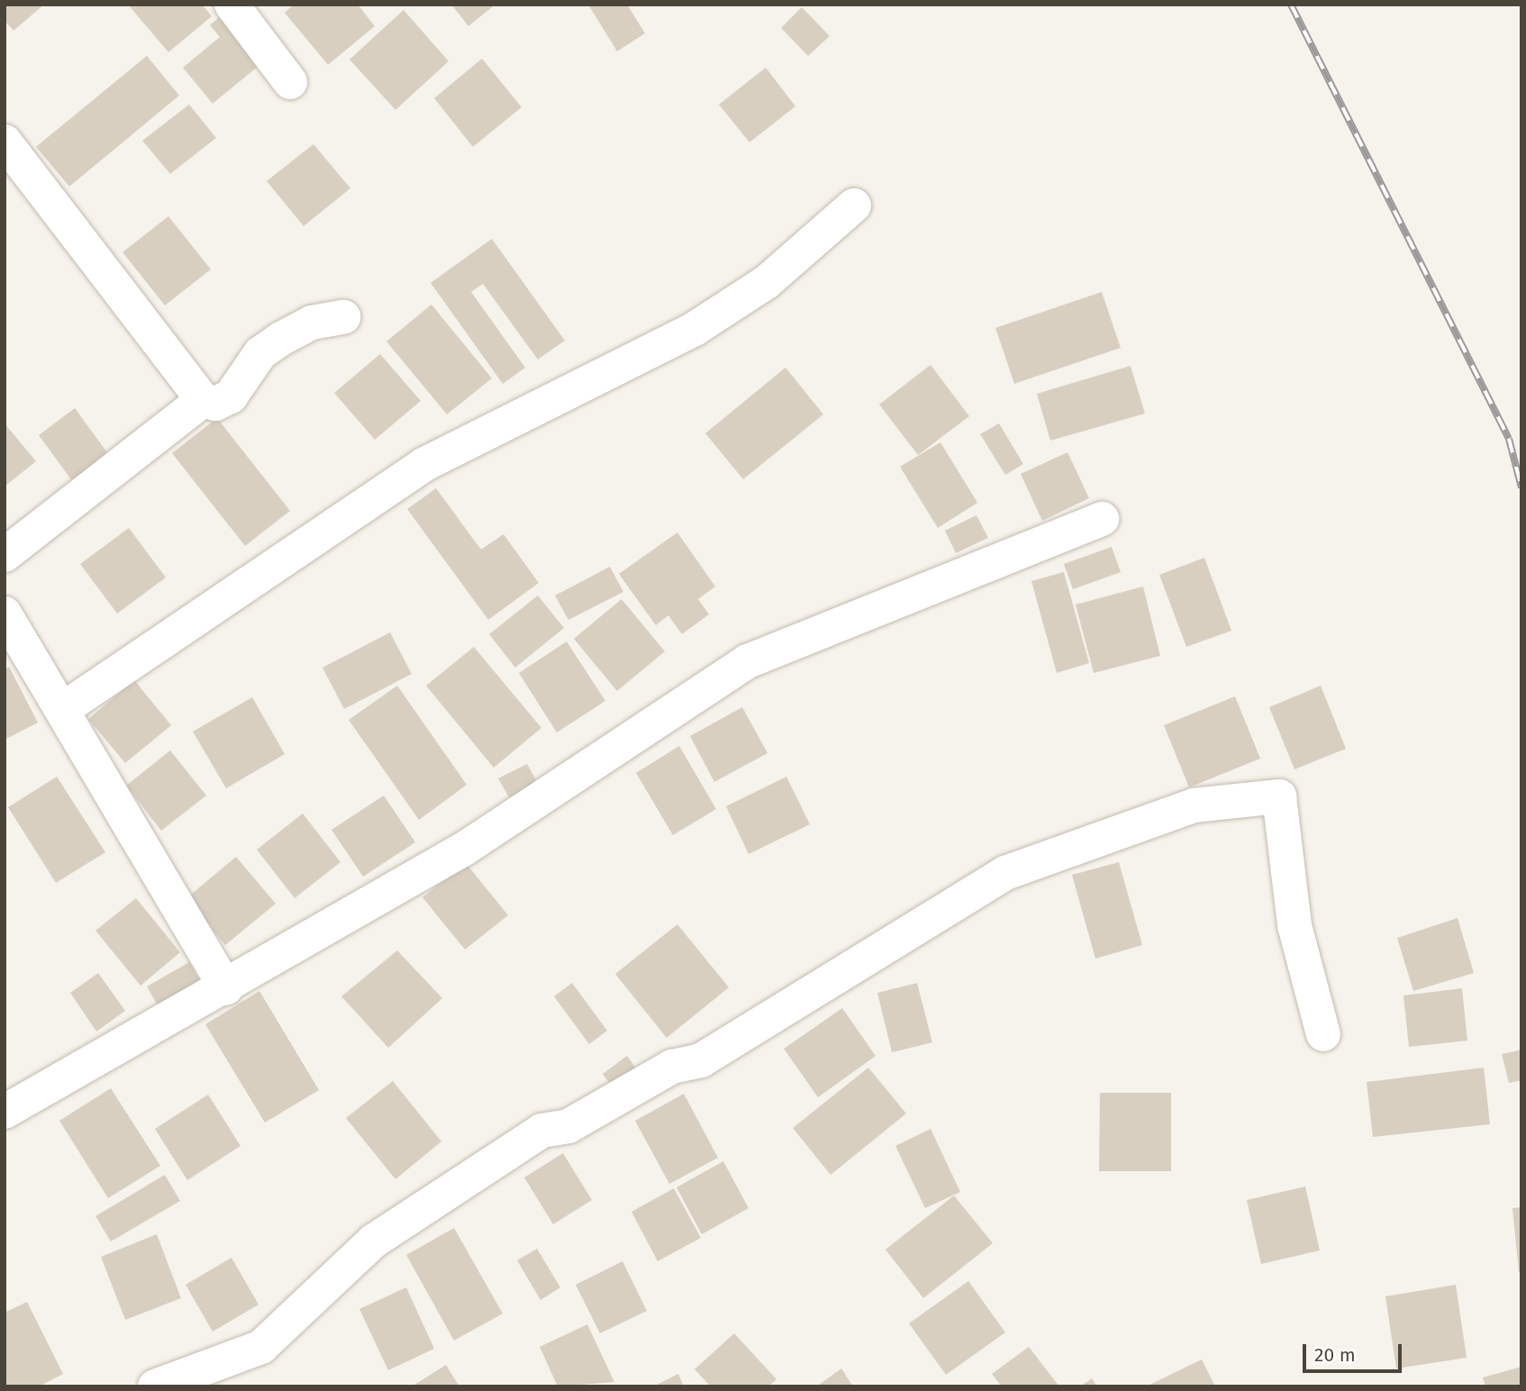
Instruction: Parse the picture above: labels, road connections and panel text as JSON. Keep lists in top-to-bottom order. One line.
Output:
{"scale_bar":"20 m"}
